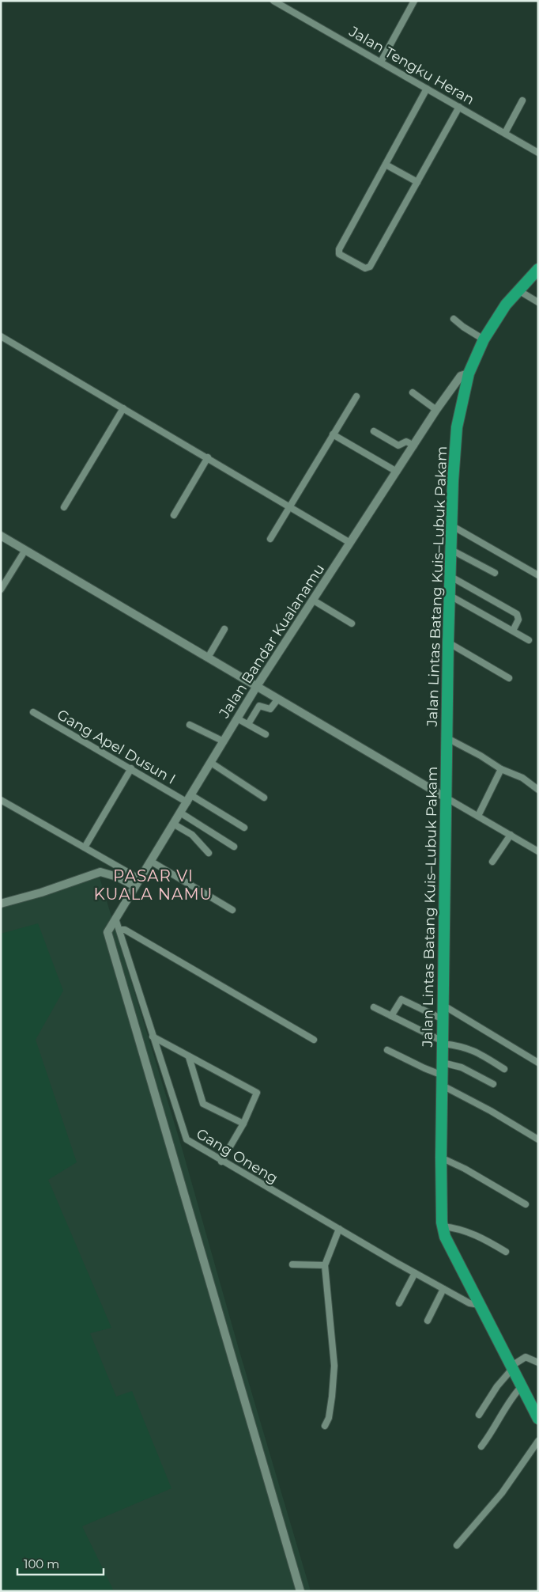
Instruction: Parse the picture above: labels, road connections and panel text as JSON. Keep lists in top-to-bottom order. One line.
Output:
{"streets":{"highway":["Jalan Lintas Batang Kuis–Lubuk Pakam"],"street":["Jalan Tengku Heran","Jalan Bandar Kualanamu","Gang Apel Dusun I","Gang Oneng"]},"crossings":[["Jalan Lintas Batang Kuis–Lubuk Pakam","Jalan Bandar Kualanamu"],["Jalan Lintas Batang Kuis–Lubuk Pakam","Gang Oneng"],["Jalan Bandar Kualanamu","Gang Apel Dusun I"],["Jalan Bandar Kualanamu","Gang Oneng"]],"districts":["PASAR VI KUALA NAMU"],"scale_bar":"100 m"}
